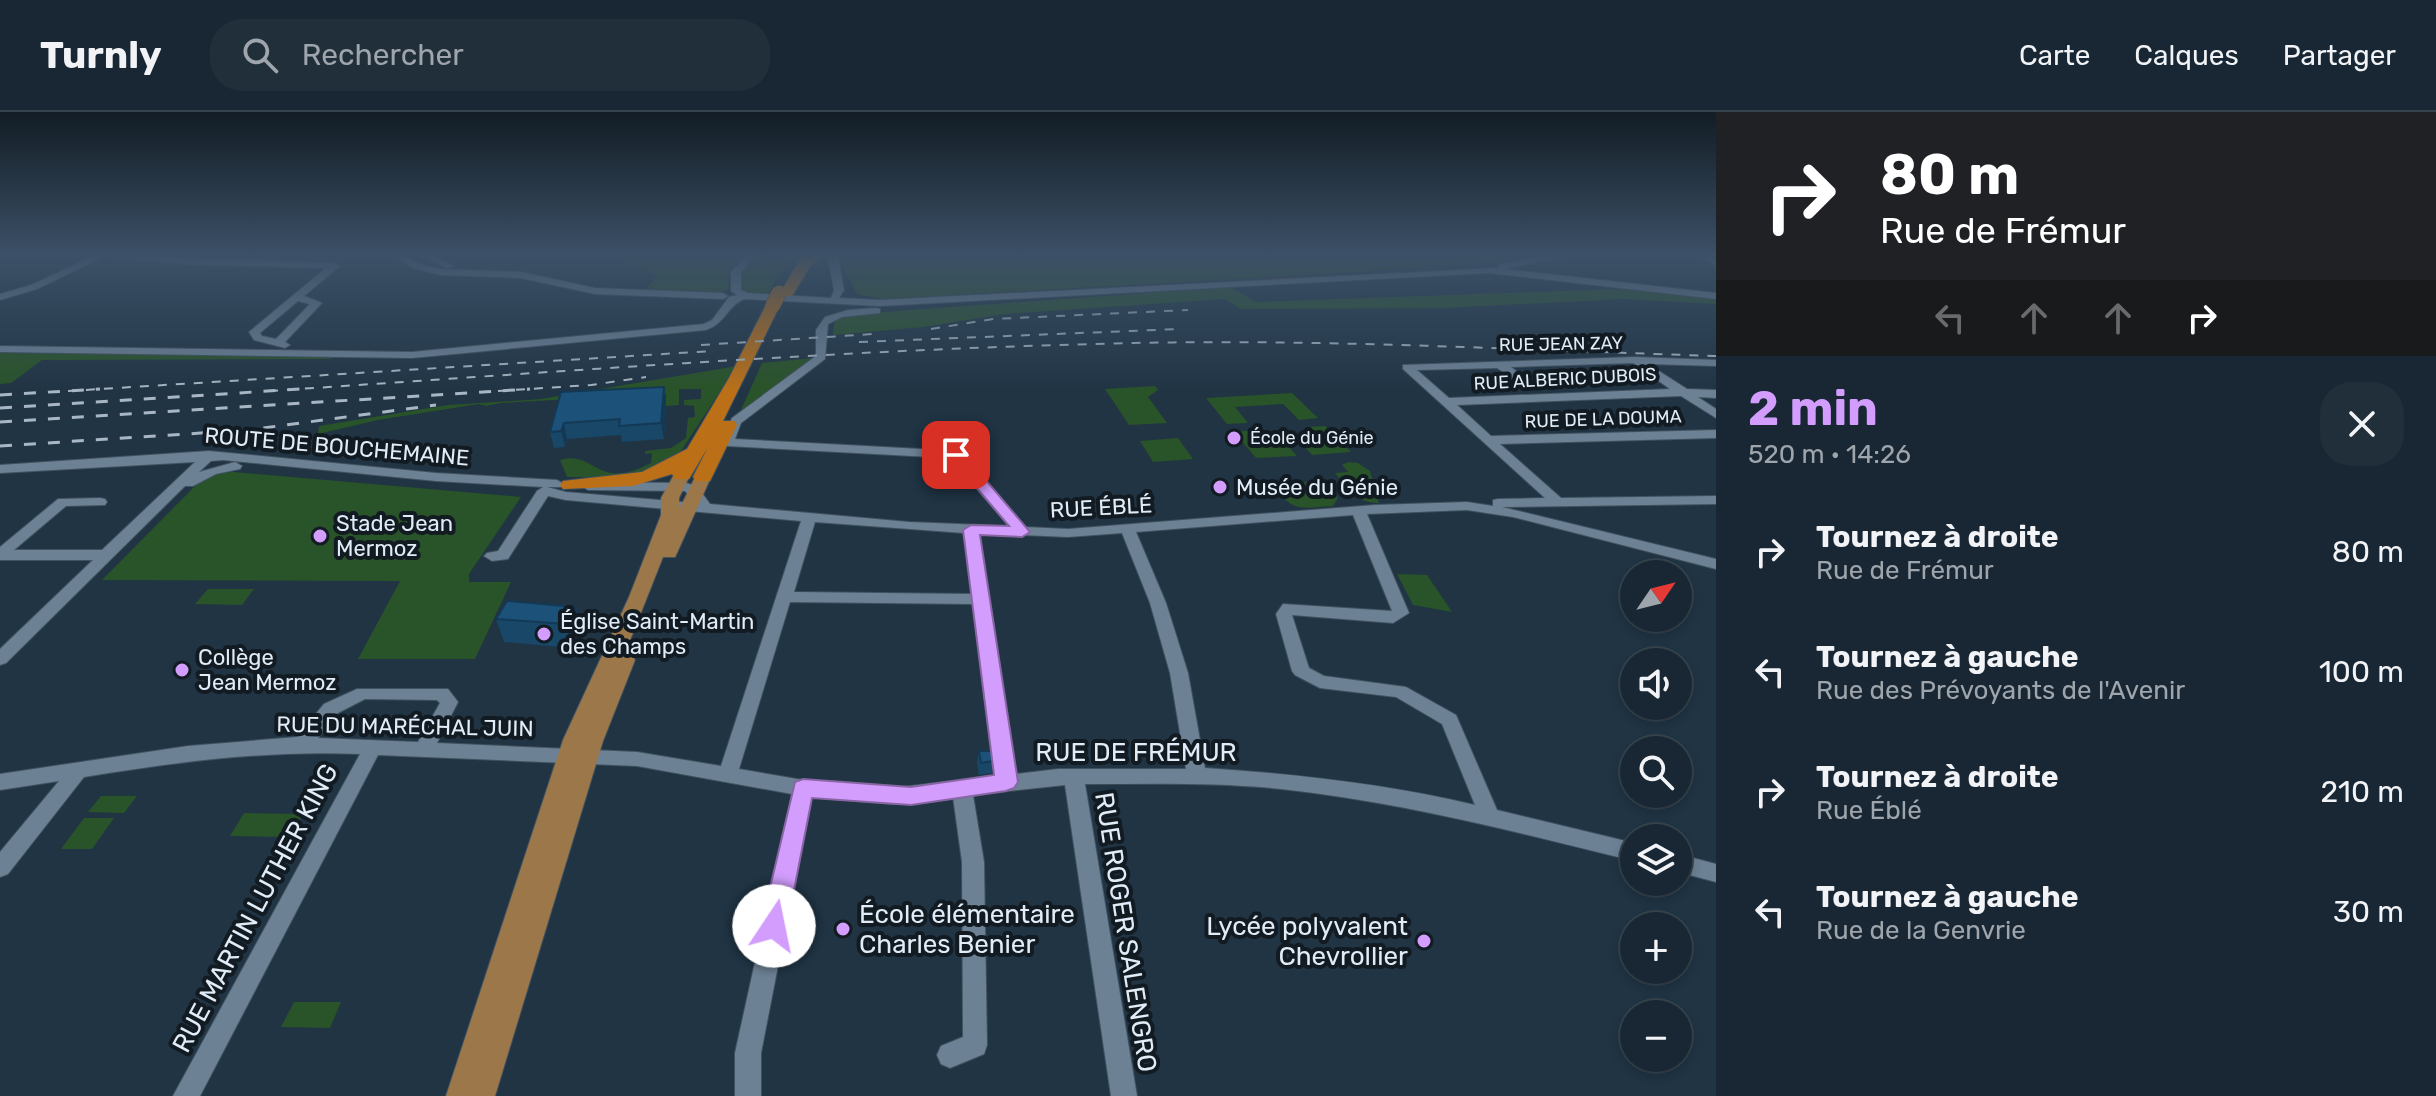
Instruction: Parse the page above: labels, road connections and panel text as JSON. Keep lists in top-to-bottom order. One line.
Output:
{"streets":{"street":["RUE JEAN ZAY","RUE ALBERIC DUBOIS","RUE DE LA DOUMA","ROUTE DE BOUCHEMAINE","RUE ÉBLÉ","RUE DU MARÉCHAL JUIN","RUE DE FRÉMUR","RUE MARTIN LUTHER KING","RUE ROGER SALENGRO"]},"crossings":[["RUE JEAN ZAY","RUE ALBERIC DUBOIS"],["ROUTE DE BOUCHEMAINE","RUE ÉBLÉ"],["RUE DU MARÉCHAL JUIN","RUE DE FRÉMUR"],["RUE DU MARÉCHAL JUIN","RUE MARTIN LUTHER KING"],["RUE DE FRÉMUR","RUE ROGER SALENGRO"]],"places":["École du Génie","Musée du Génie","Stade Jean Mermoz","Église Saint-Martin des Champs","Collège Jean Mermoz","École élémentaire Charles Benier","Lycée polyvalent Chevrollier"],"north":"top right","page":{"header":"Turnly","search":"Rechercher","nav":["Carte","Calques","Partager"],"turn":["80 m","Rue de Frémur"],"heading":["2 min","520 m · 14:26"],"list":[{"name":"Tournez à droite","note":"Rue de Frémur","value":"80 m"},{"name":"Tournez à gauche","note":"Rue des Prévoyants de l'Avenir","value":"100 m"},{"name":"Tournez à droite","note":"Rue Éblé","value":"210 m"},{"name":"Tournez à gauche","note":"Rue de la Genvrie","value":"30 m"}],"map_buttons":["+","−"]}}
